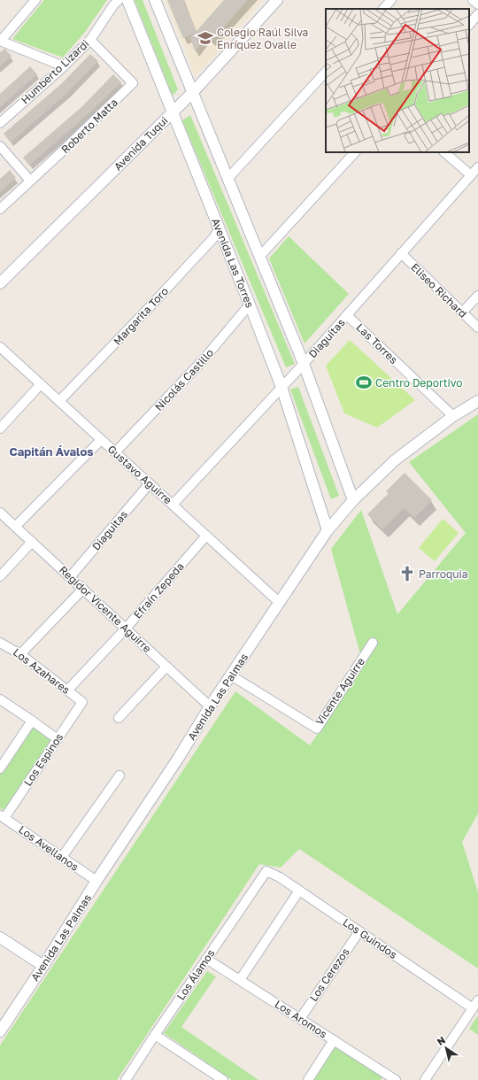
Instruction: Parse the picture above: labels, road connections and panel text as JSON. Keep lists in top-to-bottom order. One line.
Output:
{"streets":{"street":["Humberto Lizardi","Roberto Matta","Avenida Tuqui","Avenida Las Torres","Eliseo Richard","Margarita Toro","Diaguitas","Las Torres","Nicolás Castillo","Gustavo Aguirre","Efraín Zepeda","Regidor Vicente Aguirre","Los Azahares","Vicente Aguirre","Avenida Las Palmas","Los Espinos","Los Avellanos","Los Guindos","Los Álamos","Los Cerezos","Los Aromos"]},"crossings":[["Humberto Lizardi","Roberto Matta"],["Avenida Tuqui","Avenida Las Torres"],["Avenida Las Torres","Margarita Toro"],["Avenida Las Torres","Diaguitas"],["Avenida Las Torres","Nicolás Castillo"],["Avenida Las Torres","Avenida Las Palmas"],["Eliseo Richard","Diaguitas"],["Margarita Toro","Gustavo Aguirre"],["Diaguitas","Las Torres"],["Diaguitas","Gustavo Aguirre"],["Diaguitas","Regidor Vicente Aguirre"],["Las Torres","Avenida Las Palmas"],["Nicolás Castillo","Gustavo Aguirre"],["Gustavo Aguirre","Efraín Zepeda"],["Gustavo Aguirre","Avenida Las Palmas"],["Efraín Zepeda","Regidor Vicente Aguirre"],["Efraín Zepeda","Los Azahares"],["Regidor Vicente Aguirre","Avenida Las Palmas"],["Los Azahares","Los Espinos"],["Vicente Aguirre","Avenida Las Palmas"],["Avenida Las Palmas","Los Avellanos"],["Los Espinos","Los Avellanos"],["Los Guindos","Los Álamos"],["Los Guindos","Los Cerezos"],["Los Álamos","Los Aromos"],["Los Cerezos","Los Aromos"]],"districts":["Capitán Ávalos"],"places":{"school or university":["Colegio Raúl Silva Enríquez Ovalle"],"sports":["Centro Deportivo"],"church":["Parroquia"]},"north":"top left"}
